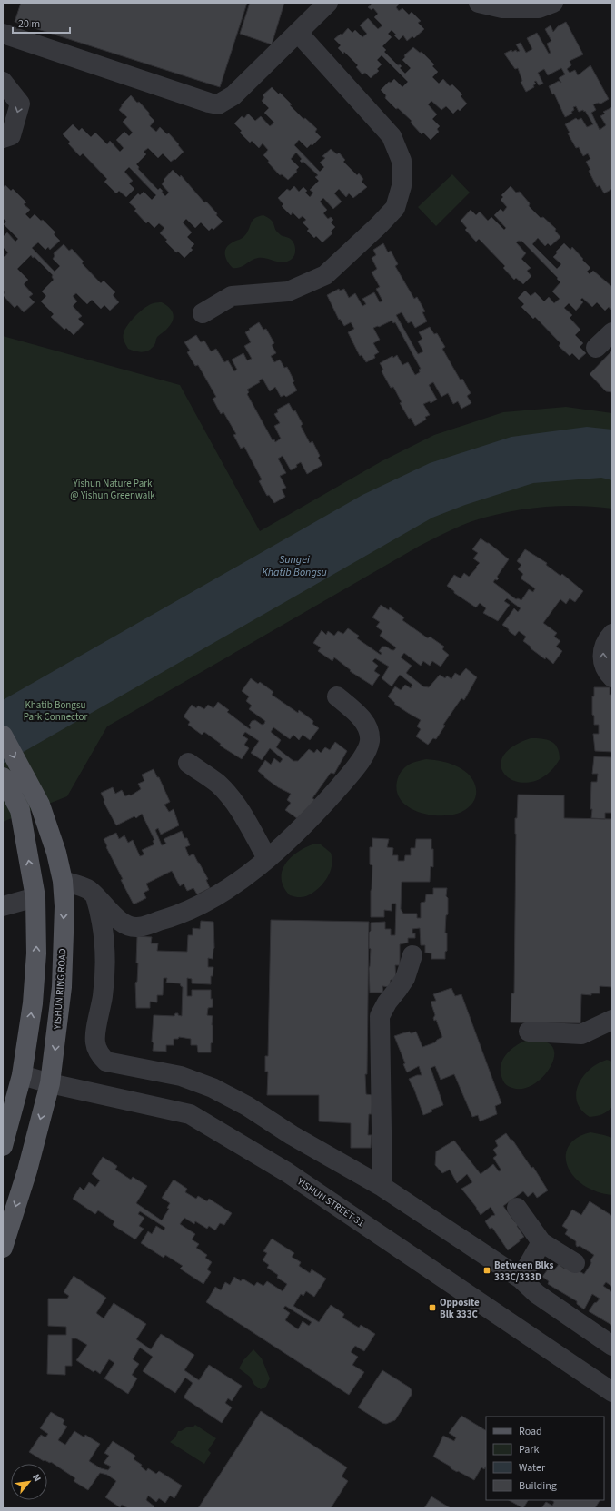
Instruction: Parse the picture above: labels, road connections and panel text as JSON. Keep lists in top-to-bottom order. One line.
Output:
{"streets":{"main road":["YISHUN RING ROAD"],"street":["YISHUN STREET 31"]},"crossings":[["YISHUN RING ROAD","YISHUN STREET 31"]],"water":["Sungei Khatib Bongsu"],"parks":["Yishun Nature Park @ Yishun Greenwalk","Khatib Bongsu Park Connector"],"places":{"transit":["Between Blks 333C/333D","Opposite Blk 333C"]},"legend":["Road","Park","Water","Building"],"scale_bar":"20 m","north":"top right"}
